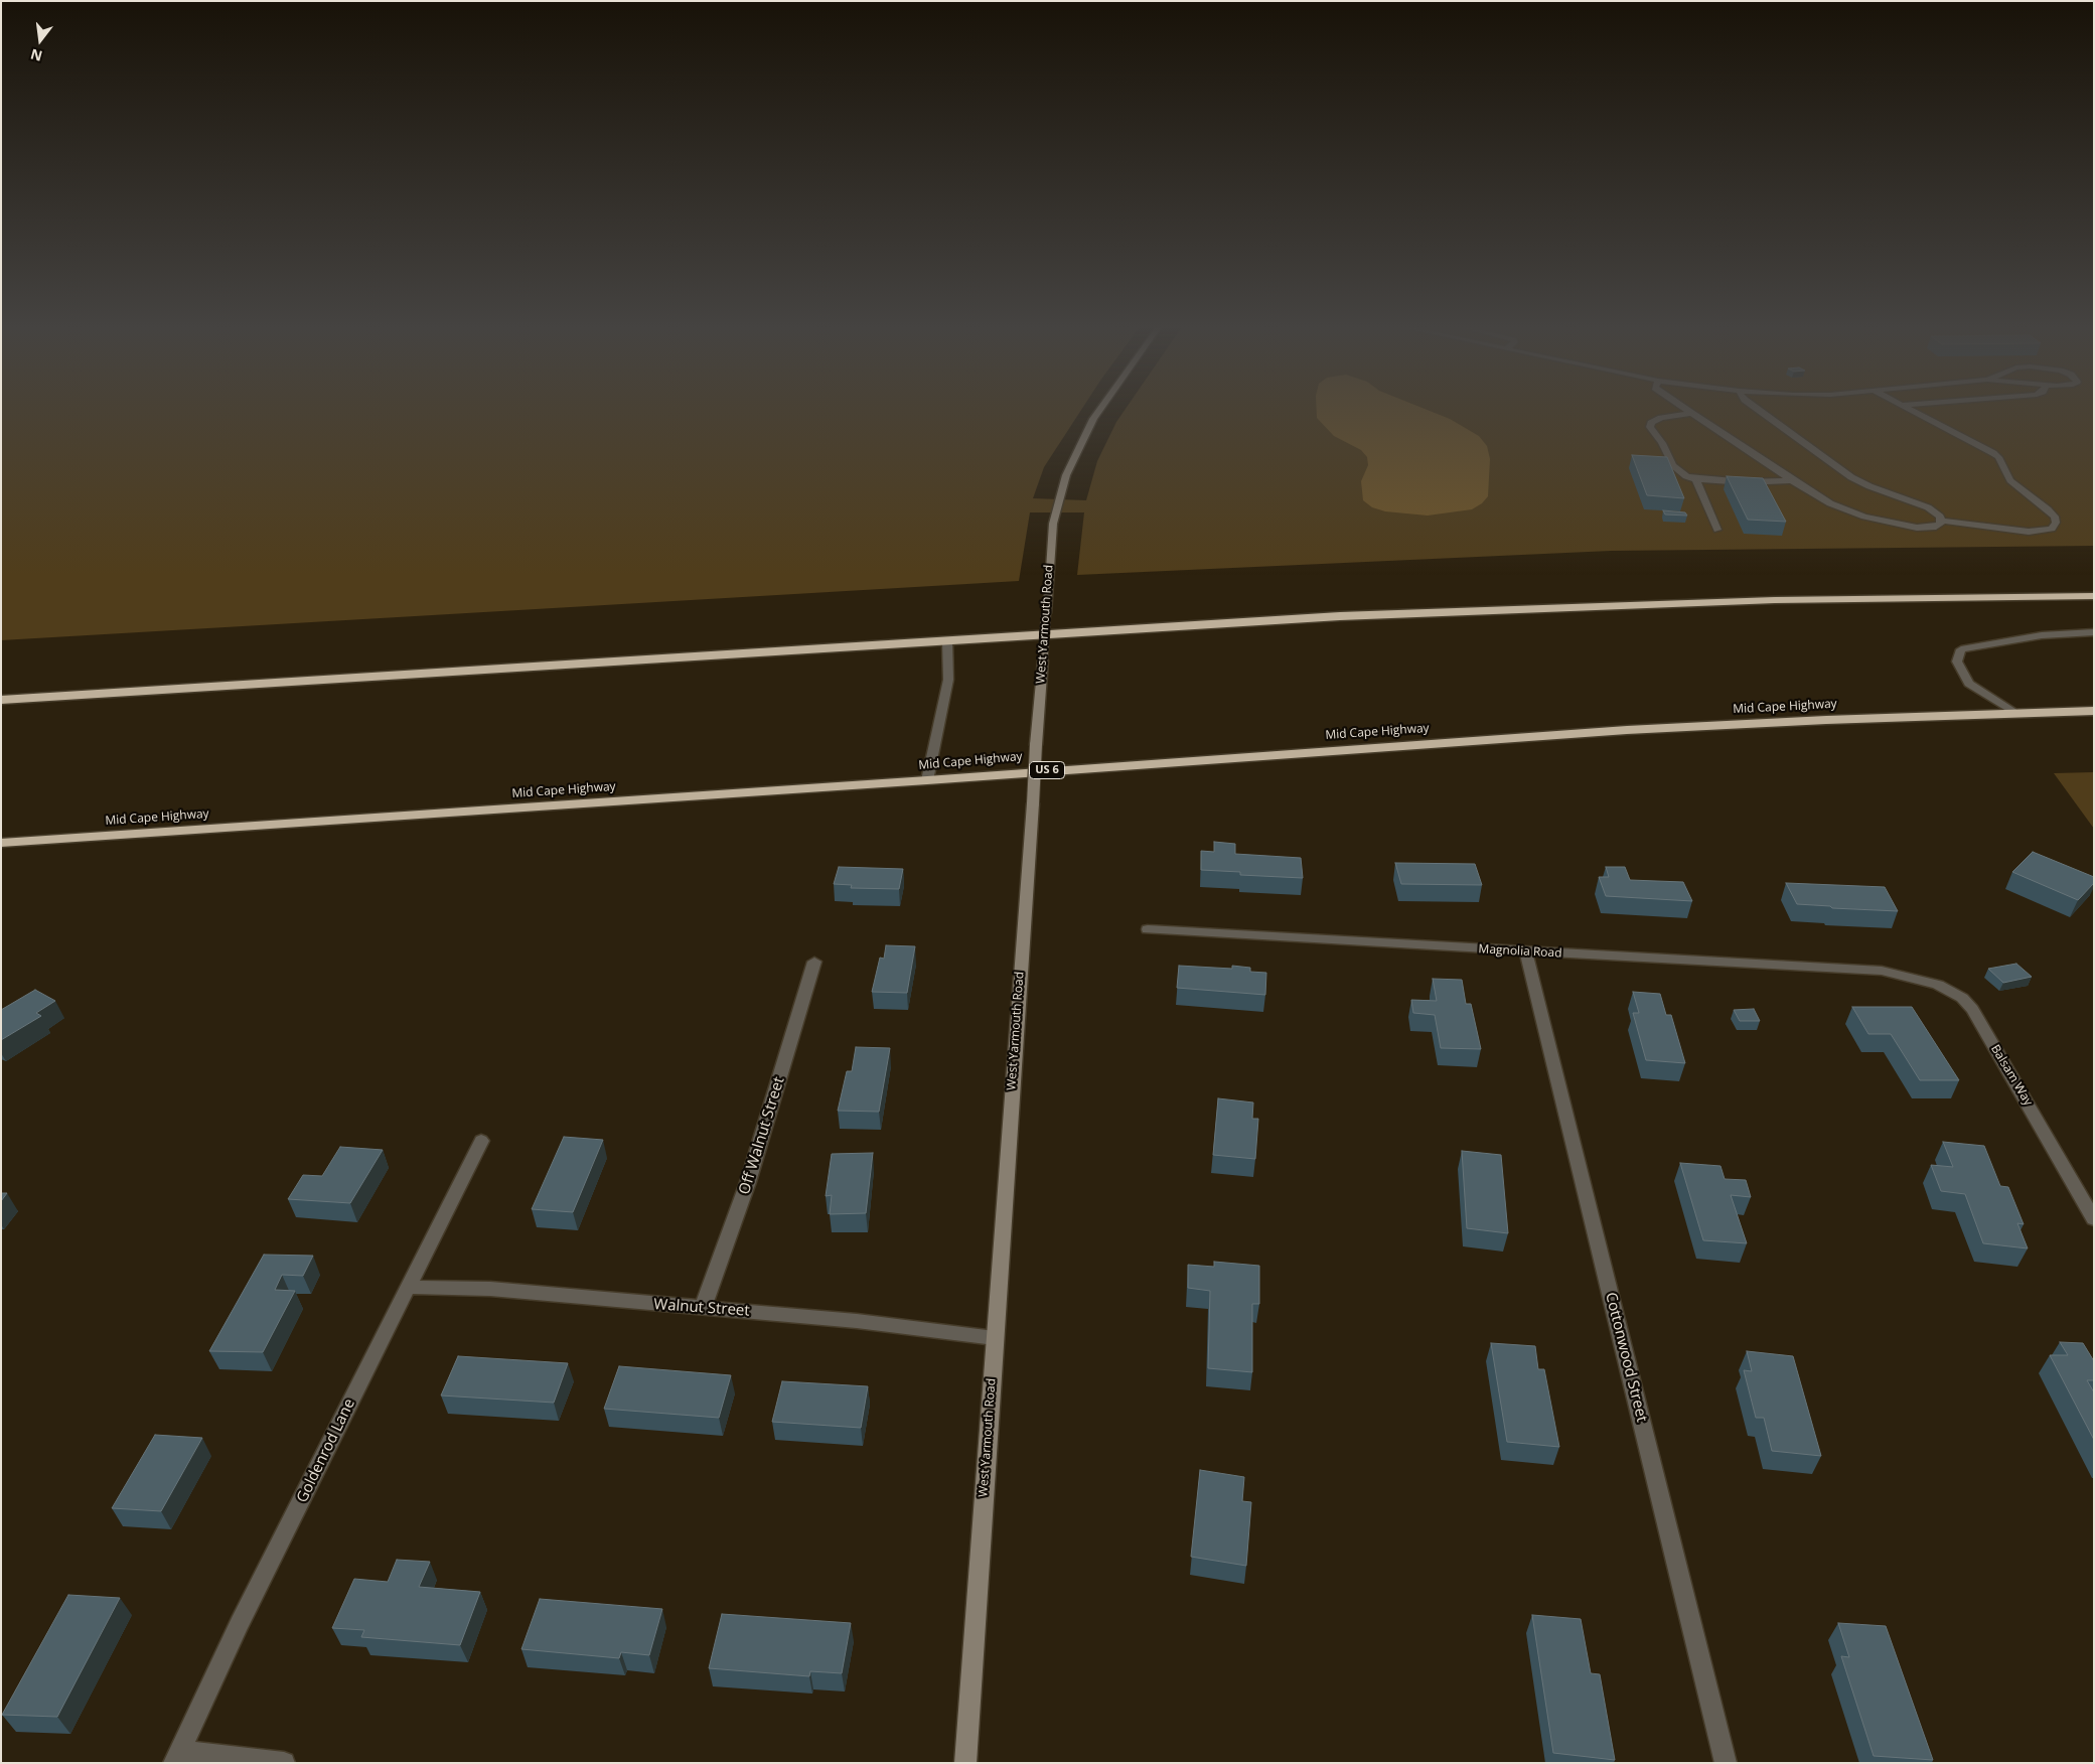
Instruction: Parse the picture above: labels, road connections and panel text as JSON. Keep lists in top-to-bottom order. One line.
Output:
{"streets":{"highway":["Mid Cape Highway","US 6"],"main road":["West Yarmouth Road"],"street":["Magnolia Road","Balsam Way","Off Walnut Street","Walnut Street","Cottonwood Street","Goldenrod Lane"]},"crossings":[["West Yarmouth Road","Walnut Street"],["Magnolia Road","Balsam Way"],["Magnolia Road","Cottonwood Street"],["Off Walnut Street","Walnut Street"],["Walnut Street","Goldenrod Lane"]],"north":"bottom"}
